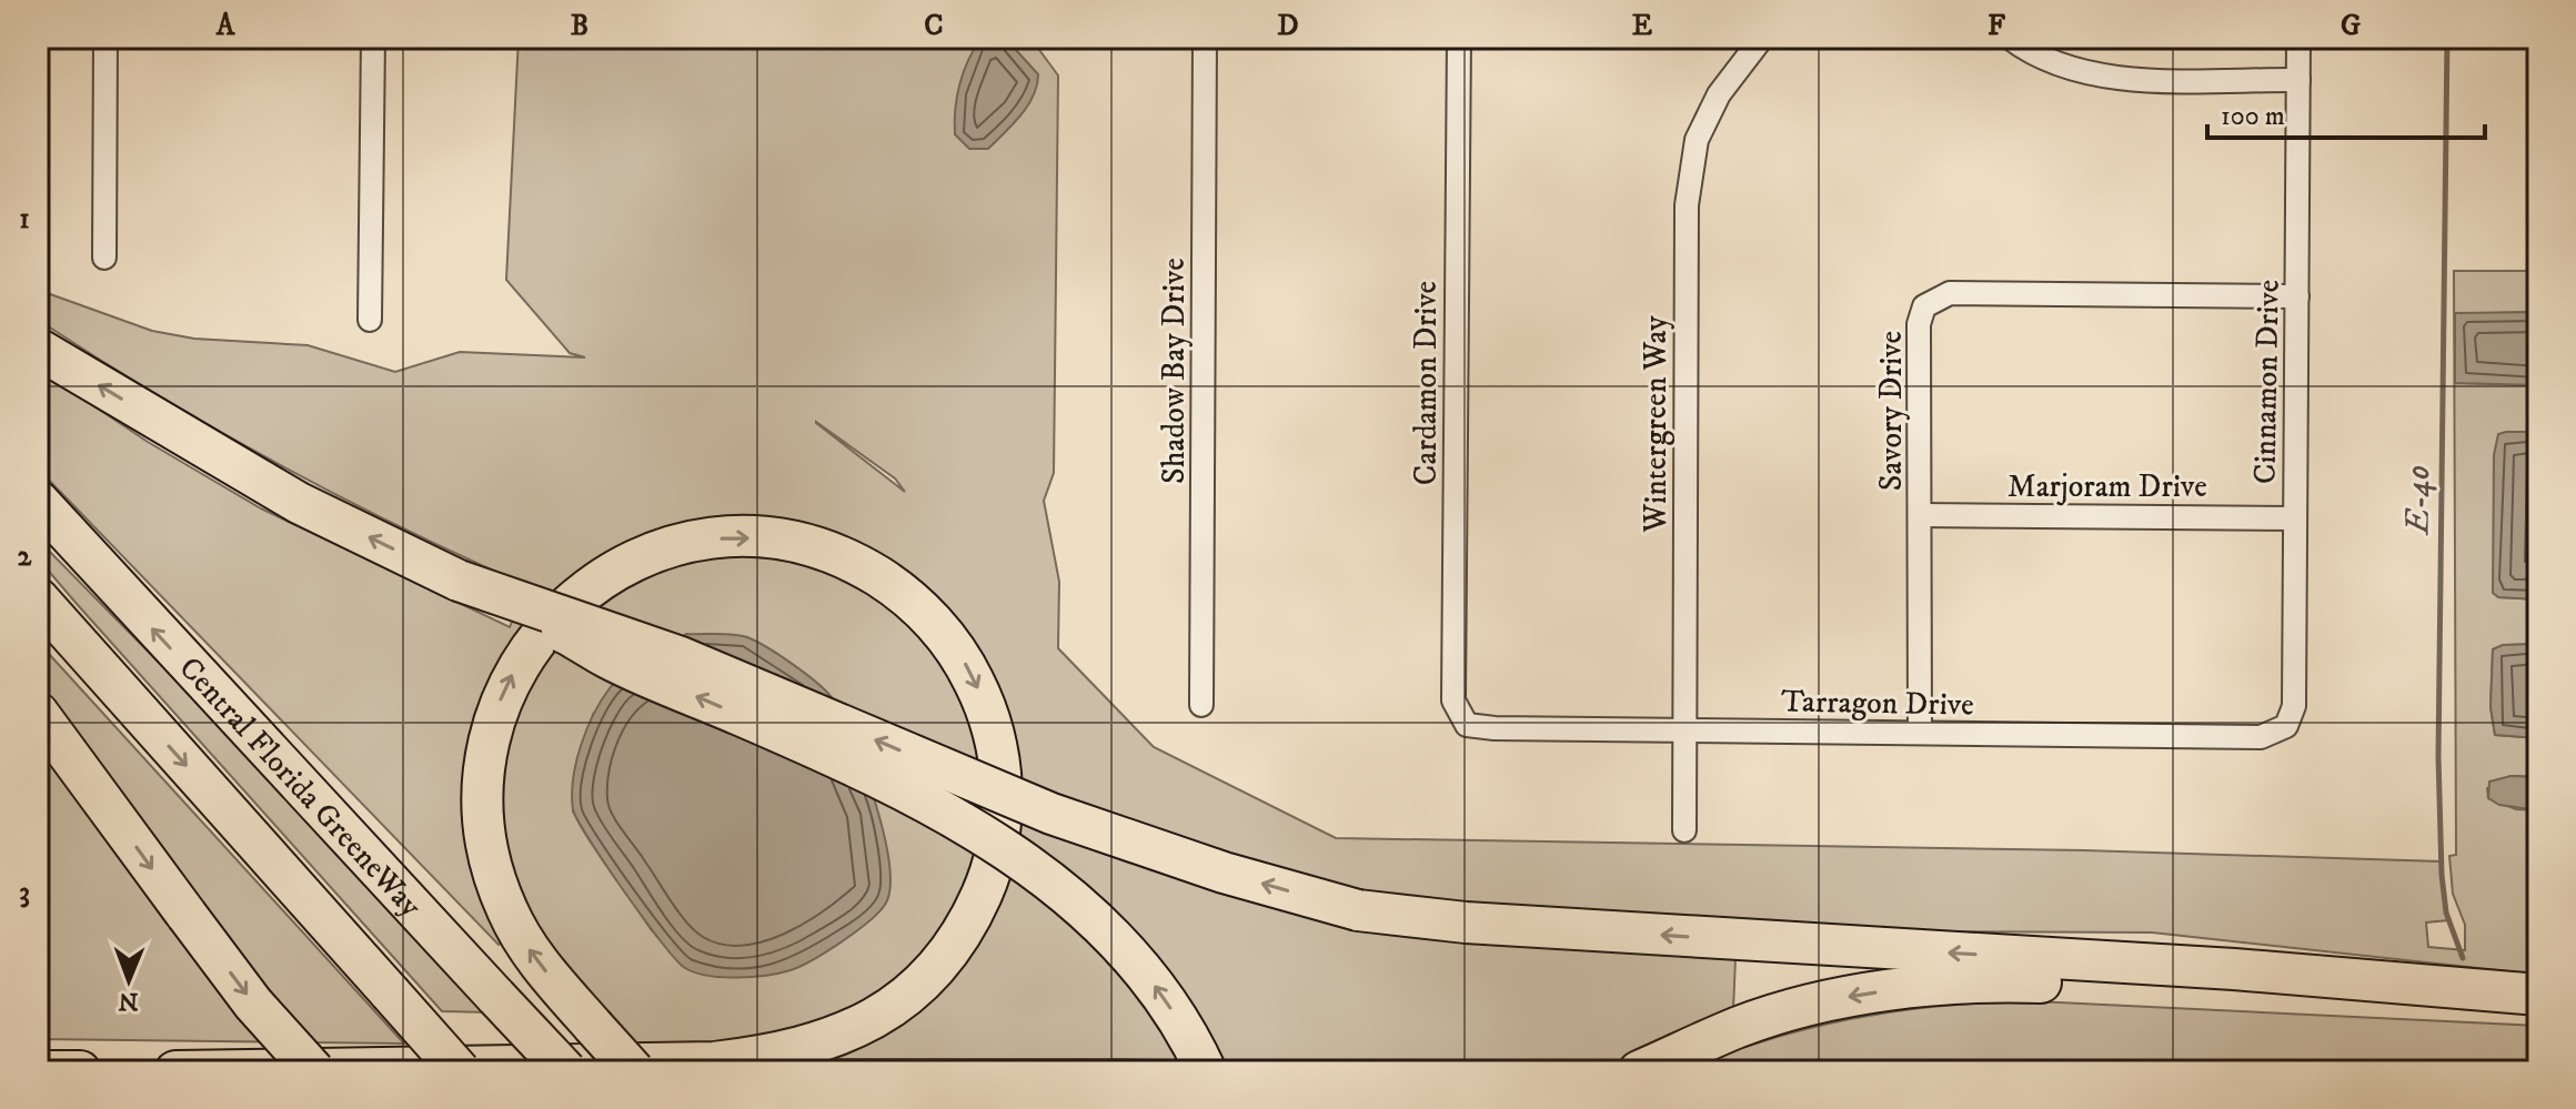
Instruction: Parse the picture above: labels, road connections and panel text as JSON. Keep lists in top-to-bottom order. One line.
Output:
{"streets":{"highway":["Central Florida GreeneWay"],"street":["Shadow Bay Drive","Cinnamon Drive","Cardamon Drive","Savory Drive","Wintergreen Way","Marjoram Drive","Tarragon Drive"]},"crossings":[["Cinnamon Drive","Savory Drive"],["Cinnamon Drive","Marjoram Drive"],["Cinnamon Drive","Tarragon Drive"],["Cardamon Drive","Tarragon Drive"],["Savory Drive","Marjoram Drive"],["Savory Drive","Tarragon Drive"],["Wintergreen Way","Tarragon Drive"]],"water":["E-40"],"scale_bar":"100 m","north":"bottom","grid":{"columns":["A","B","C","D","E","F","G"],"rows":["1","2","3"]}}
